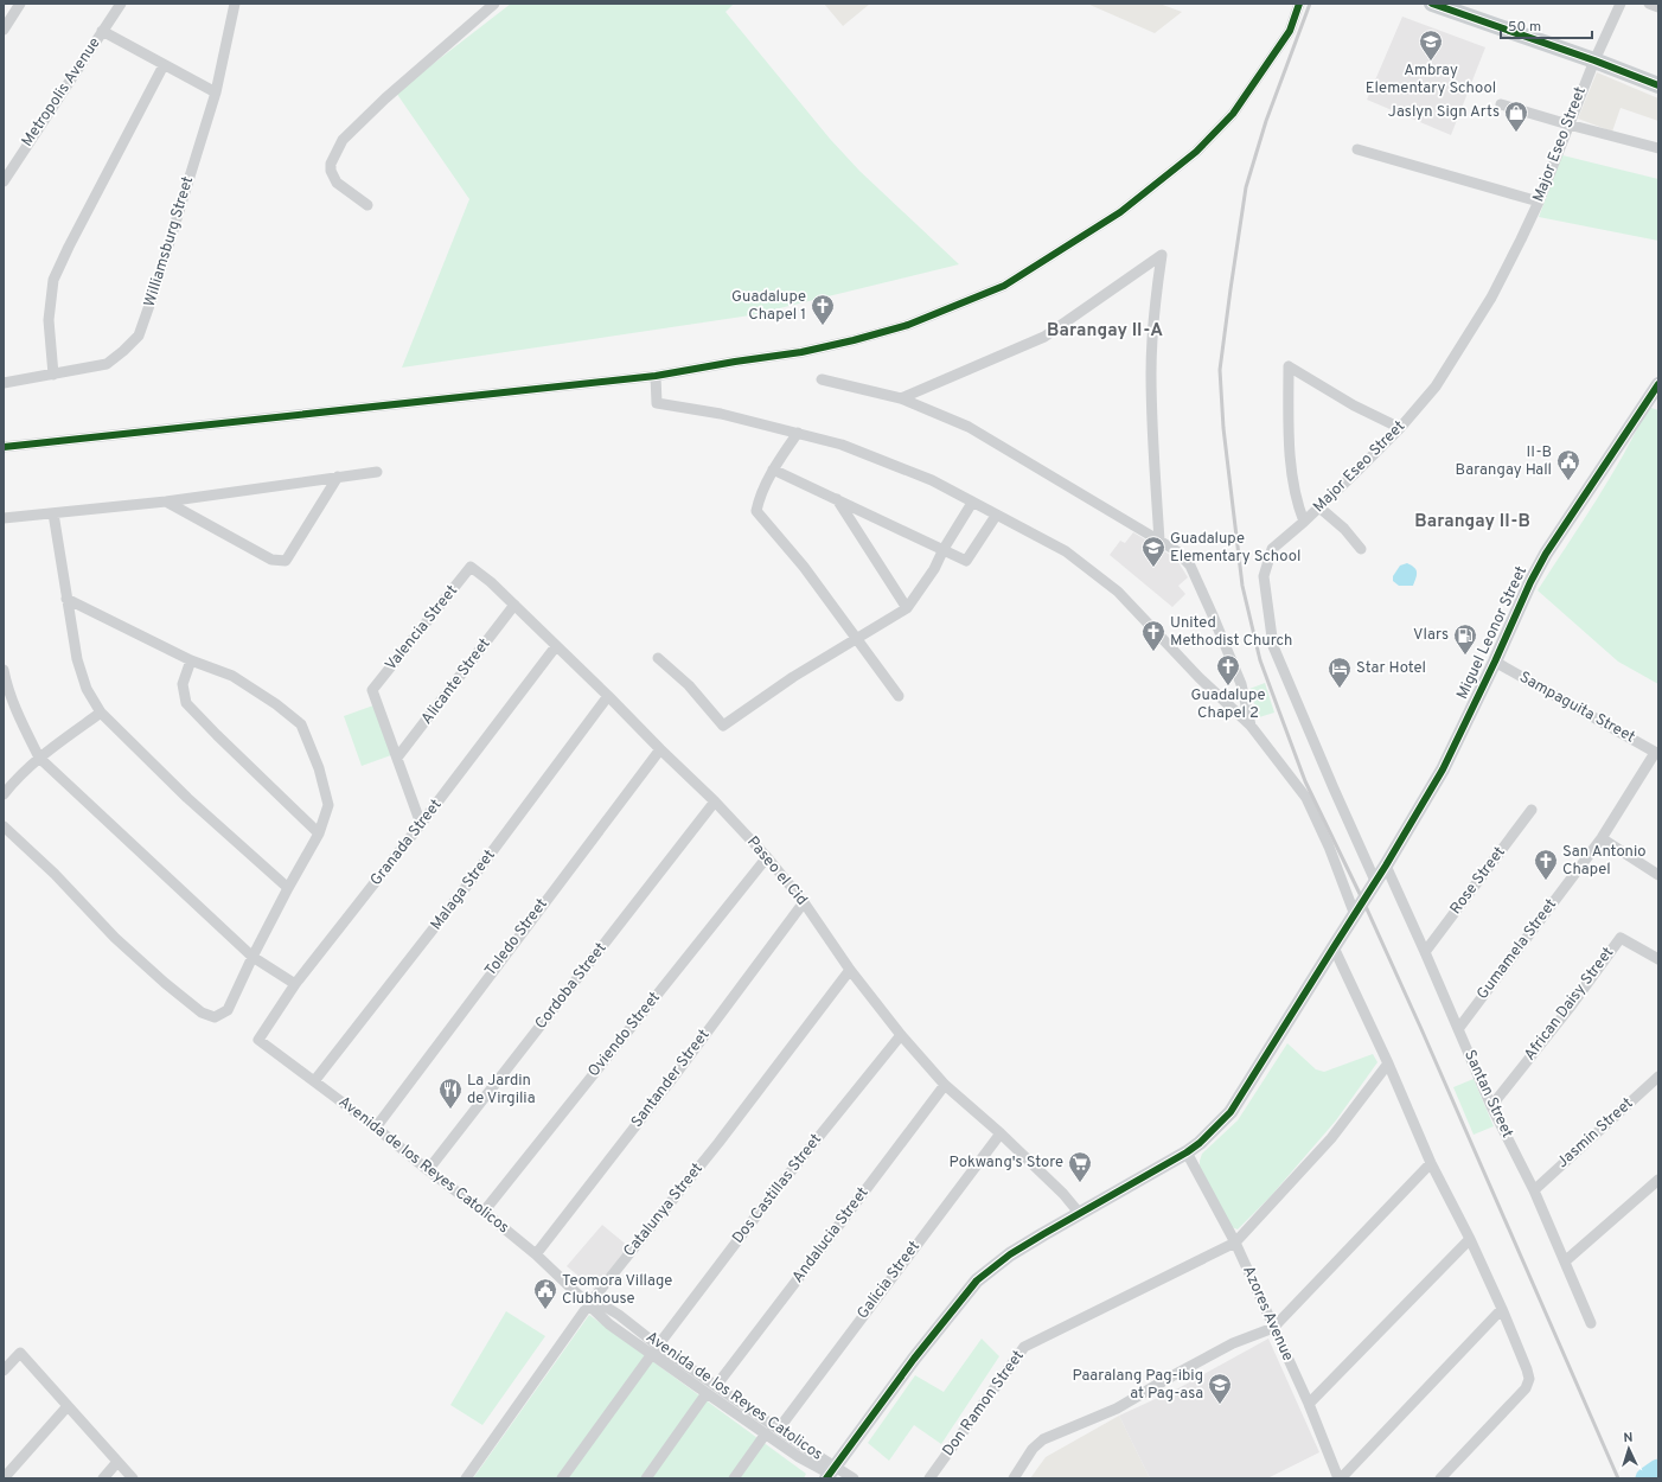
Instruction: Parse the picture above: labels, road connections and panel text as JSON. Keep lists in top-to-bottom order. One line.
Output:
{"streets":{"street":["Metropolis Avenue","Major Eseo Street","Williamsburg Street","Valencia Street","Miguel Leonor Street","Alicante Street","Sampaguita Street","Granada Street","Paseo el Cid","Rose Street","Malaga Street","Toledo Street","Gumamela Street","Cordoba Street","African Daisy Street","Oviendo Street","Santander Street","Santan Street","Jasmin Street","Avenida de los Reyes Catolicos","Dos Castillas Street","Catalunya Street","Andalucia Street","Galicia Street","Azores Avenue","Don Ramon Street"]},"crossings":[["Major Eseo Street","Miguel Leonor Street"],["Valencia Street","Alicante Street"],["Valencia Street","Paseo el Cid"],["Miguel Leonor Street","Sampaguita Street"],["Miguel Leonor Street","Paseo el Cid"],["Miguel Leonor Street","Santan Street"],["Miguel Leonor Street","Avenida de los Reyes Catolicos"],["Miguel Leonor Street","Azores Avenue"],["Alicante Street","Paseo el Cid"],["Sampaguita Street","Gumamela Street"],["Granada Street","Paseo el Cid"],["Granada Street","Avenida de los Reyes Catolicos"],["Paseo el Cid","Malaga Street"],["Paseo el Cid","Toledo Street"],["Paseo el Cid","Cordoba Street"],["Paseo el Cid","Oviendo Street"],["Paseo el Cid","Santander Street"],["Paseo el Cid","Dos Castillas Street"],["Paseo el Cid","Catalunya Street"],["Paseo el Cid","Andalucia Street"],["Paseo el Cid","Galicia Street"],["Rose Street","Santan Street"],["Malaga Street","Avenida de los Reyes Catolicos"],["Toledo Street","Avenida de los Reyes Catolicos"],["Gumamela Street","Santan Street"],["Cordoba Street","Avenida de los Reyes Catolicos"],["African Daisy Street","Santan Street"],["Oviendo Street","Avenida de los Reyes Catolicos"],["Santander Street","Avenida de los Reyes Catolicos"],["Santan Street","Jasmin Street"],["Avenida de los Reyes Catolicos","Dos Castillas Street"],["Avenida de los Reyes Catolicos","Catalunya Street"],["Avenida de los Reyes Catolicos","Andalucia Street"],["Avenida de los Reyes Catolicos","Galicia Street"],["Azores Avenue","Don Ramon Street"]],"districts":["Barangay II-A","Barangay II-B"],"places":{"school or university":["Ambray Elementary School","Guadalupe Elementary School","Paaralang Pag-ibig at Pag-asa"],"shop":["Jaslyn Sign Arts"],"church":["Guadalupe Chapel 1","United Methodist Church","Guadalupe Chapel 2","San Antonio Chapel"],"public building":["II-B Barangay Hall","Teomora Village Clubhouse"],"fuel station":["Vlars"],"hotel":["Star Hotel"],"restaurant":["La Jardin de Virgilia"],"supermarket":["Pokwang's Store"]},"scale_bar":"50 m","north":"top"}
